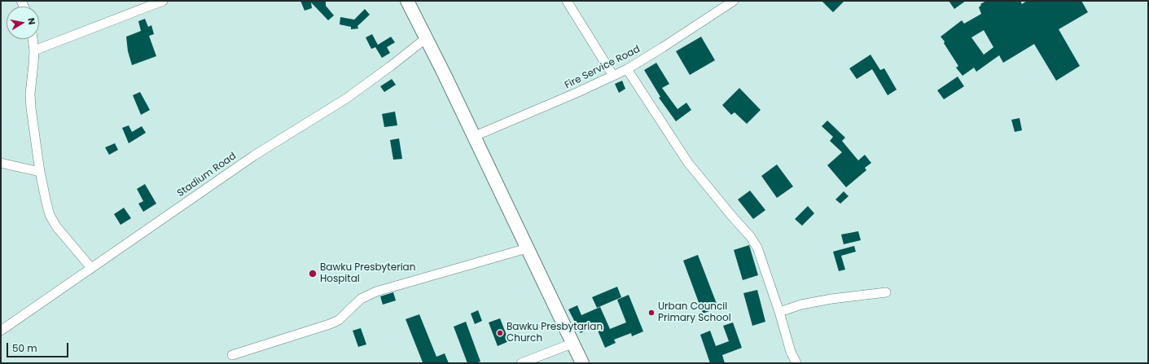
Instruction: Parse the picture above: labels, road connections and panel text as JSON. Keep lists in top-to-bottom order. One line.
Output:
{"streets":{"street":["Fire Service Road","Stadium Road"]},"places":["Bawku Presbyterian Hospital","Urban Council Primary School","Bawku Presbytarian Church"],"scale_bar":"50 m","north":"right"}
